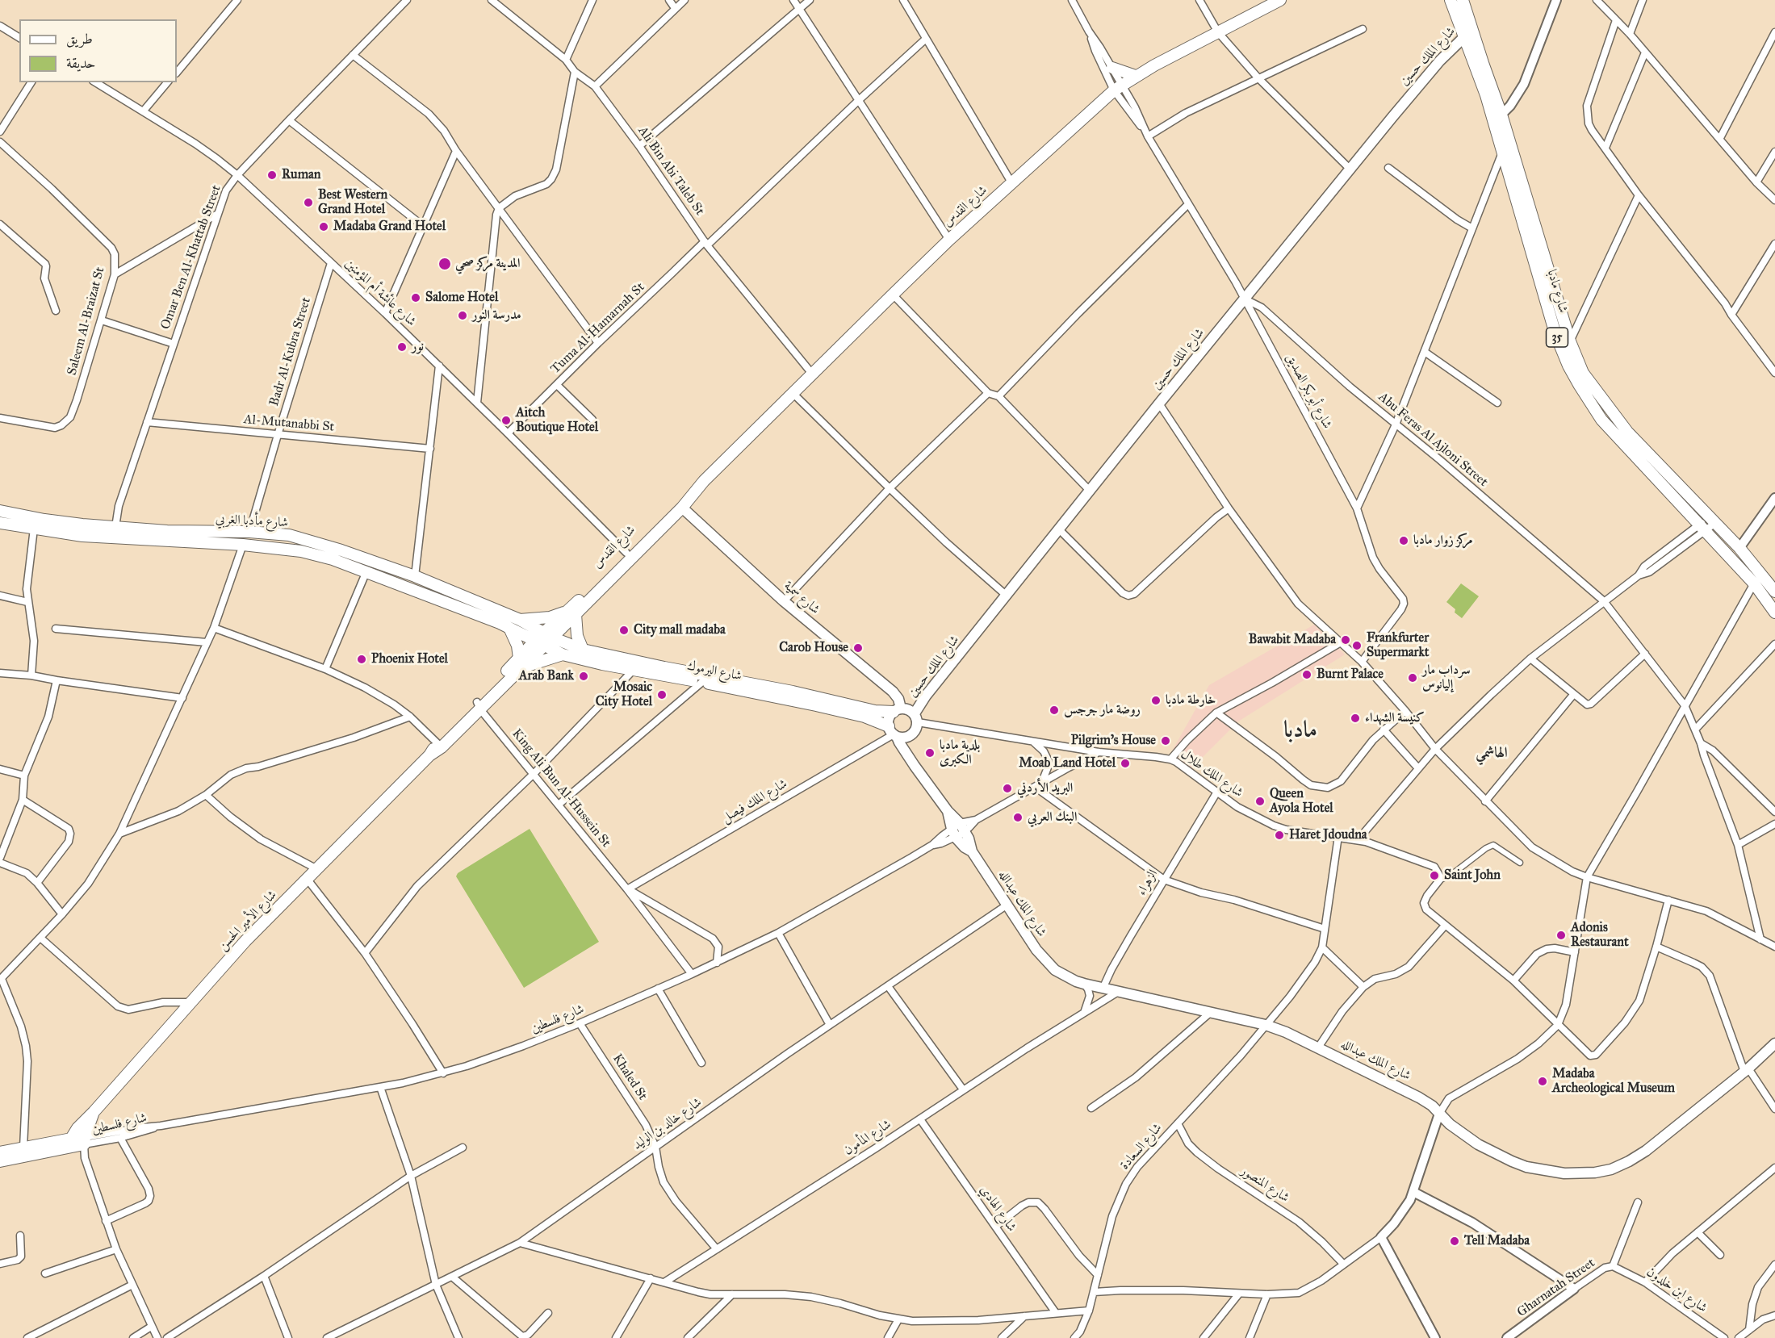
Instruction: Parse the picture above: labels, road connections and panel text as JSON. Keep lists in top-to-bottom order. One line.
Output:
{"streets":{"main road":["شارع الملك حسين","شارع القدس","شارع مادبا","35","شارع مأدبا الغربي","شارع سمية","شارع اليرموك","شارع الملك عبدالله","شارع الأمير الحسن"],"street":["Ali Bin Abi Taleb St","Omar Ben Al-Khattab Street","شارع عائشة أم المؤمنين","Saleem Al-Braizat St","Tuma Al-Hamarnah St","Badr Al-Kubra Street","شارع أبو بكر الصديق","Al-Mutanabbi St","Abu Feras Al Ajloni Street","شارع الملك طلال","King Ali Bun Al-Hussein St","شارع الملك فيصل","الزهراء","شارع فلسطين","Khaled St","شارع خالد بن الوليد","شارع المأمون","شارع السعادة","شارع المنصور","شارع الهادي","Gharnatah Street","شارع ابن خلدون"]},"crossings":[["شارع الملك حسين","شارع مادبا"],["شارع الملك حسين","شارع أبو بكر الصديق"],["شارع الملك حسين","Abu Feras Al Ajloni Street"],["شارع الملك حسين","شارع سمية"],["شارع الملك حسين","شارع اليرموك"],["شارع الملك حسين","شارع الملك طلال"],["شارع الملك حسين","شارع الملك فيصل"],["Ali Bin Abi Taleb St","شارع القدس"],["Ali Bin Abi Taleb St","Tuma Al-Hamarnah St"],["شارع القدس","شارع عائشة أم المؤمنين"],["شارع القدس","شارع أبو بكر الصديق"],["شارع القدس","شارع مأدبا الغربي"],["شارع القدس","شارع سمية"],["شارع القدس","شارع اليرموك"],["شارع القدس","شارع الأمير الحسن"],["Omar Ben Al-Khattab Street","شارع عائشة أم المؤمنين"],["Omar Ben Al-Khattab Street","Al-Mutanabbi St"],["Omar Ben Al-Khattab Street","شارع مأدبا الغربي"],["شارع عائشة أم المؤمنين","Tuma Al-Hamarnah St"],["شارع عائشة أم المؤمنين","Badr Al-Kubra Street"],["Badr Al-Kubra Street","Al-Mutanabbi St"],["Badr Al-Kubra Street","شارع مأدبا الغربي"],["شارع أبو بكر الصديق","Abu Feras Al Ajloni Street"],["شارع مأدبا الغربي","شارع اليرموك"],["شارع مأدبا الغربي","شارع الأمير الحسن"],["شارع سمية","شارع اليرموك"],["شارع سمية","شارع الملك طلال"],["شارع سمية","شارع الملك فيصل"],["شارع اليرموك","شارع الملك طلال"],["شارع اليرموك","شارع الملك فيصل"],["شارع اليرموك","شارع الأمير الحسن"],["شارع الملك طلال","شارع الملك فيصل"],["شارع الملك طلال","الزهراء"],["شارع الملك طلال","شارع فلسطين"],["King Ali Bun Al-Hussein St","شارع الملك فيصل"],["King Ali Bun Al-Hussein St","شارع الأمير الحسن"],["King Ali Bun Al-Hussein St","شارع فلسطين"],["الزهراء","شارع الملك عبدالله"],["شارع الملك عبدالله","شارع فلسطين"],["شارع الملك عبدالله","شارع خالد بن الوليد"],["شارع الملك عبدالله","شارع المأمون"],["شارع الملك عبدالله","شارع السعادة"],["شارع الأمير الحسن","شارع فلسطين"],["شارع فلسطين","Khaled St"],["Khaled St","شارع خالد بن الوليد"],["Khaled St","شارع المأمون"],["شارع المأمون","شارع الهادي"],["شارع السعادة","شارع المنصور"],["Gharnatah Street","شارع ابن خلدون"]],"districts":["مادبا","الهاشمي"],"places":["Ruman","Best Western Grand Hotel","Madaba Grand Hotel","المدينة مركز صحي","Salome Hotel","مدرسة النور","نور","Aitch Boutique Hotel","مركز زوار مادبا","City mall madaba","Bawabit Madaba","Frankfurter Supermarkt","Carob House","Phoenix Hotel","Burnt Palace","Arab Bank","سرداب مار إليانوس","Mosaic City Hotel","خارطة مادبا","روضة مار جرجس","كنيسة الشهداء","Pilgrim's House","بلدية مادبا الكبرى","Moab Land Hotel","البريد الأردني","Queen Ayola Hotel","البنك العربي","Haret Jdoudna","Saint John","Adonis Restaurant","Madaba Archeological Museum","Tell Madaba"],"legend":["طريق","حديقة"]}
